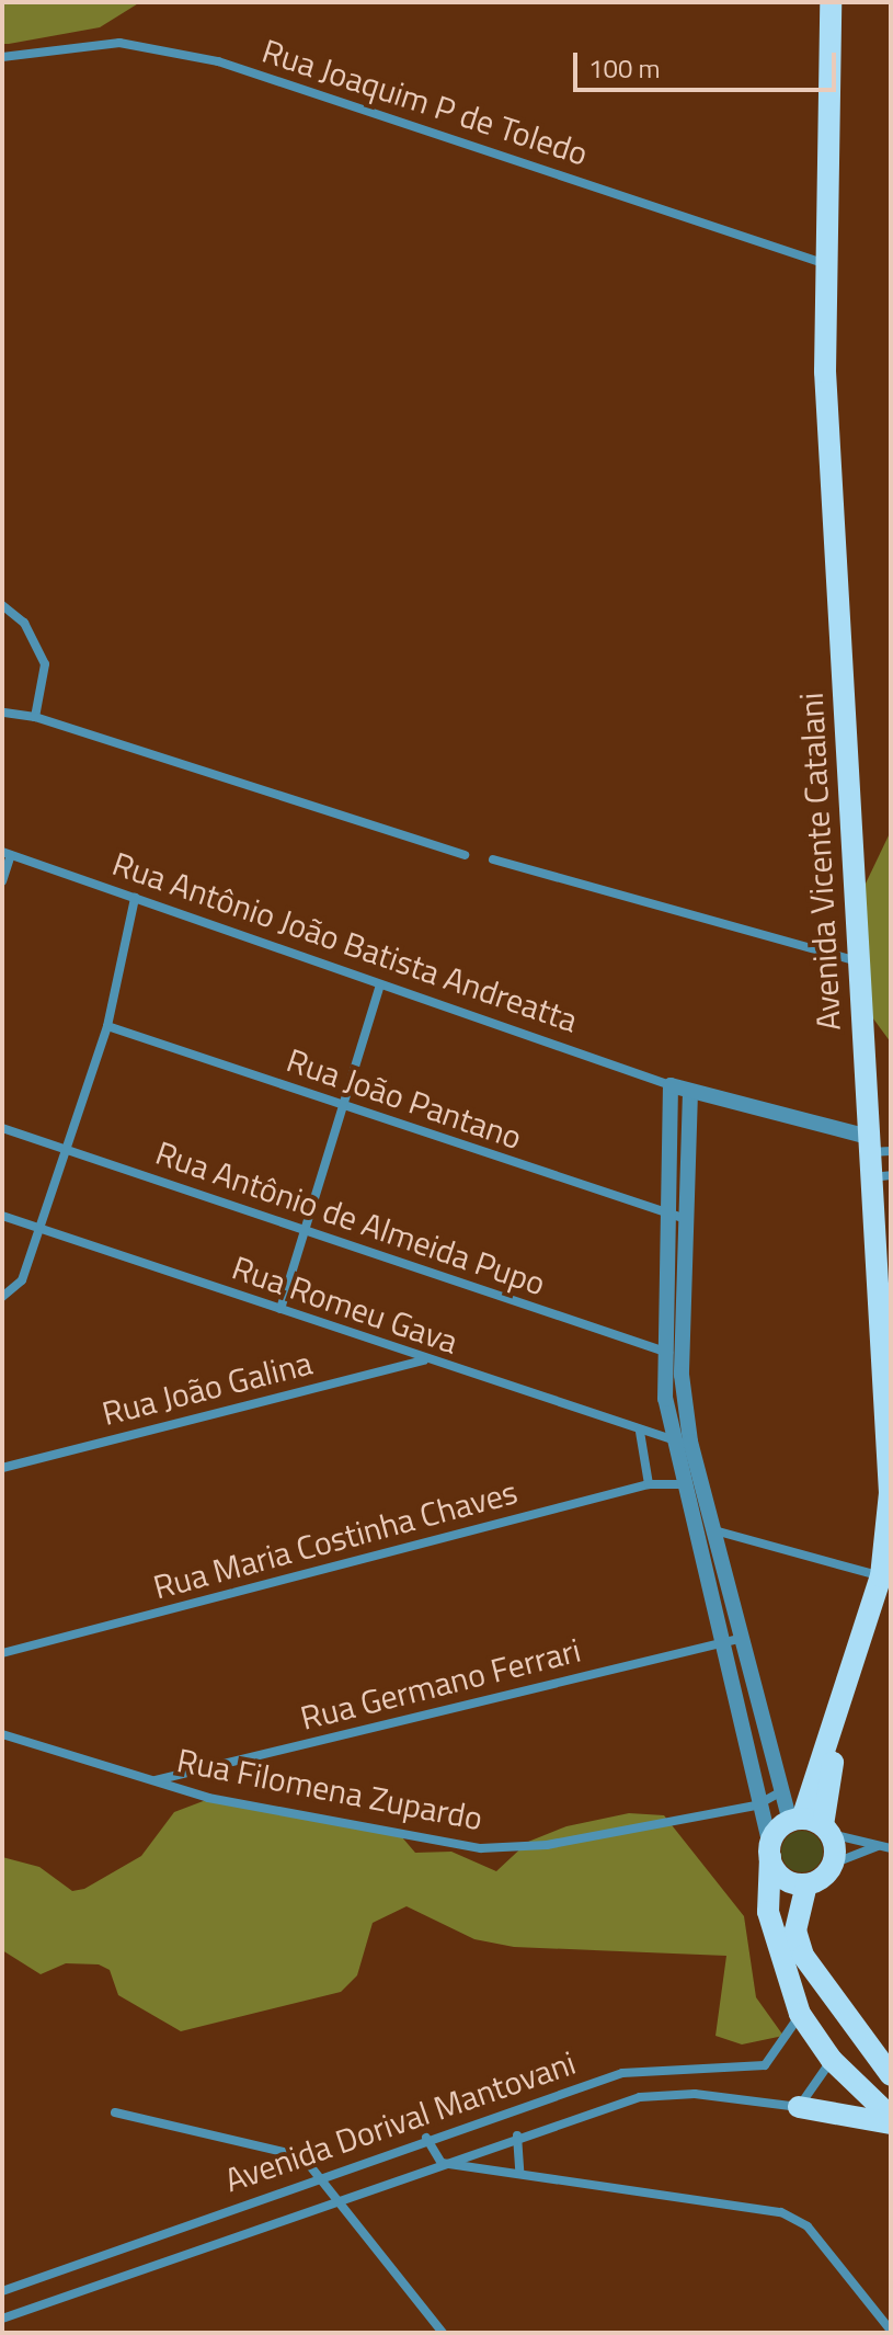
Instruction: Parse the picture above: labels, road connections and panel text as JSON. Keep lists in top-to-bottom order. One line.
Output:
{"streets":{"main road":["Avenida Vicente Catalani"],"street":["Rua Joaquim P de Toledo","Rua Antônio João Batista Andreatta","Rua João Pantano","Rua Antônio de Almeida Pupo","Rua Romeu Gava","Rua João Galina","Rua Maria Costinha Chaves","Rua Germano Ferrari","Rua Filomena Zupardo","Avenida Dorival Mantovani"]},"crossings":[["Rua Joaquim P de Toledo","Avenida Vicente Catalani"],["Rua Romeu Gava","Rua João Galina"],["Rua Germano Ferrari","Rua Filomena Zupardo"]],"scale_bar":"100 m"}
